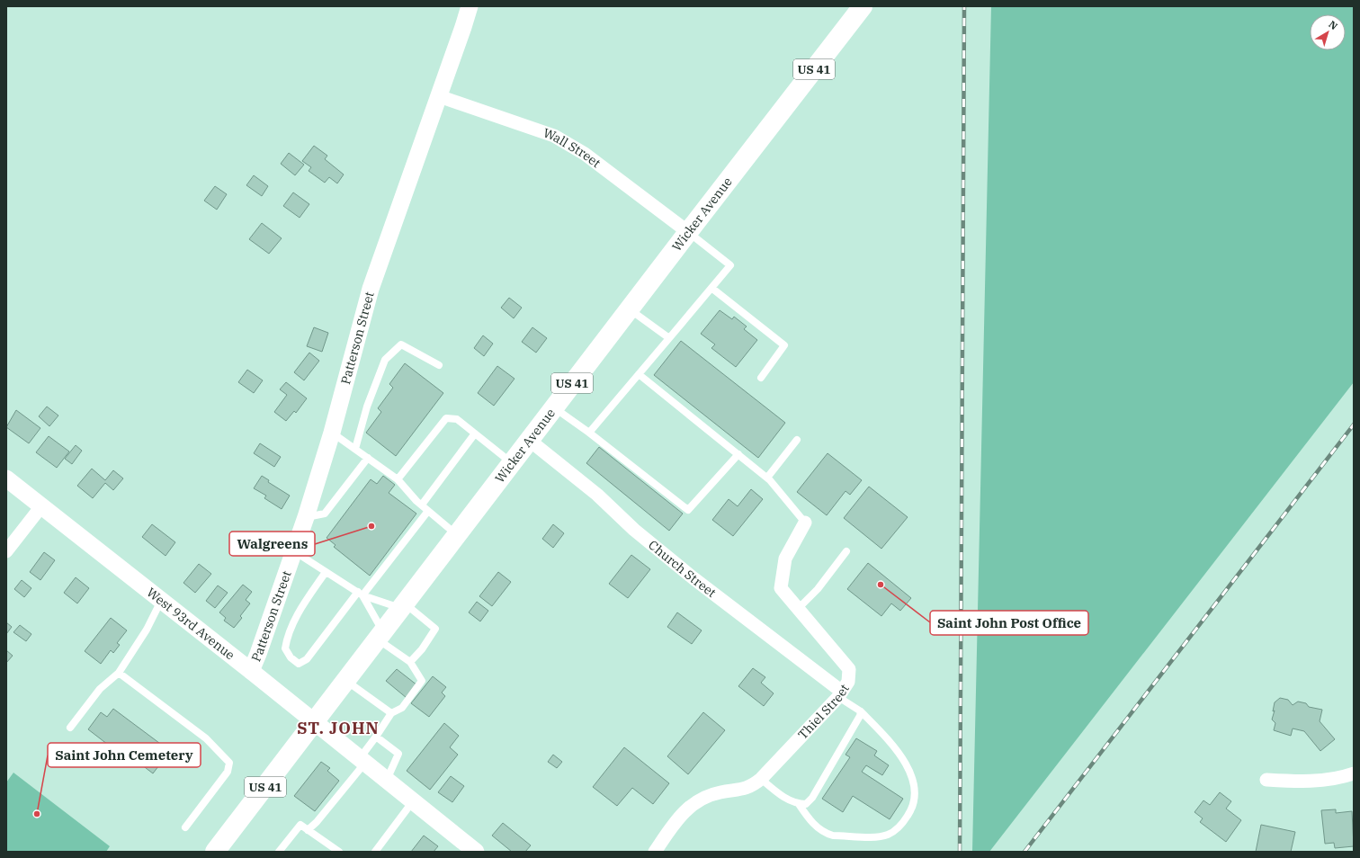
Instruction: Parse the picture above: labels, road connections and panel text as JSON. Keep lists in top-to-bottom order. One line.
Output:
{"streets":{"highway":["US 41","Wicker Avenue"],"street":["Wall Street","Patterson Street","Church Street","West 93rd Avenue","Thiel Street"]},"crossings":[["Wall Street","Wicker Avenue"],["Wall Street","Patterson Street"],["Wicker Avenue","Church Street"],["Wicker Avenue","West 93rd Avenue"],["Patterson Street","West 93rd Avenue"],["Church Street","Thiel Street"]],"districts":["ST. JOHN"],"places":["Walgreens","Saint John Post Office","Saint John Cemetery"],"north":"top right"}
